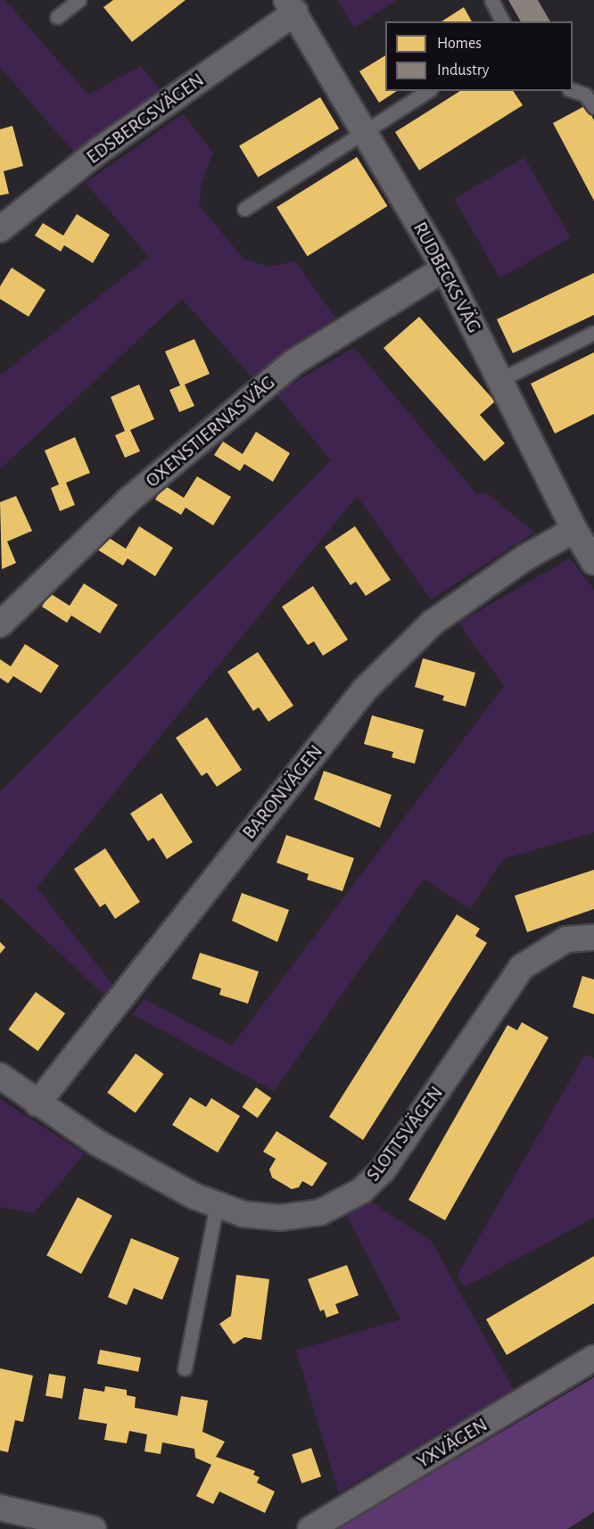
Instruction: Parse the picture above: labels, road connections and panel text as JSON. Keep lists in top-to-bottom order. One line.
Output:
{"streets":{"street":["EDSBERGSVÄGEN","RUDBECKS VÄG","OXENSTIERNAS VÄG","BARONVÄGEN","SLOTTSVÄGEN","YXVÄGEN"]},"crossings":[["EDSBERGSVÄGEN","RUDBECKS VÄG"],["RUDBECKS VÄG","OXENSTIERNAS VÄG"],["RUDBECKS VÄG","BARONVÄGEN"],["BARONVÄGEN","SLOTTSVÄGEN"]],"legend":["Homes","Industry"]}
